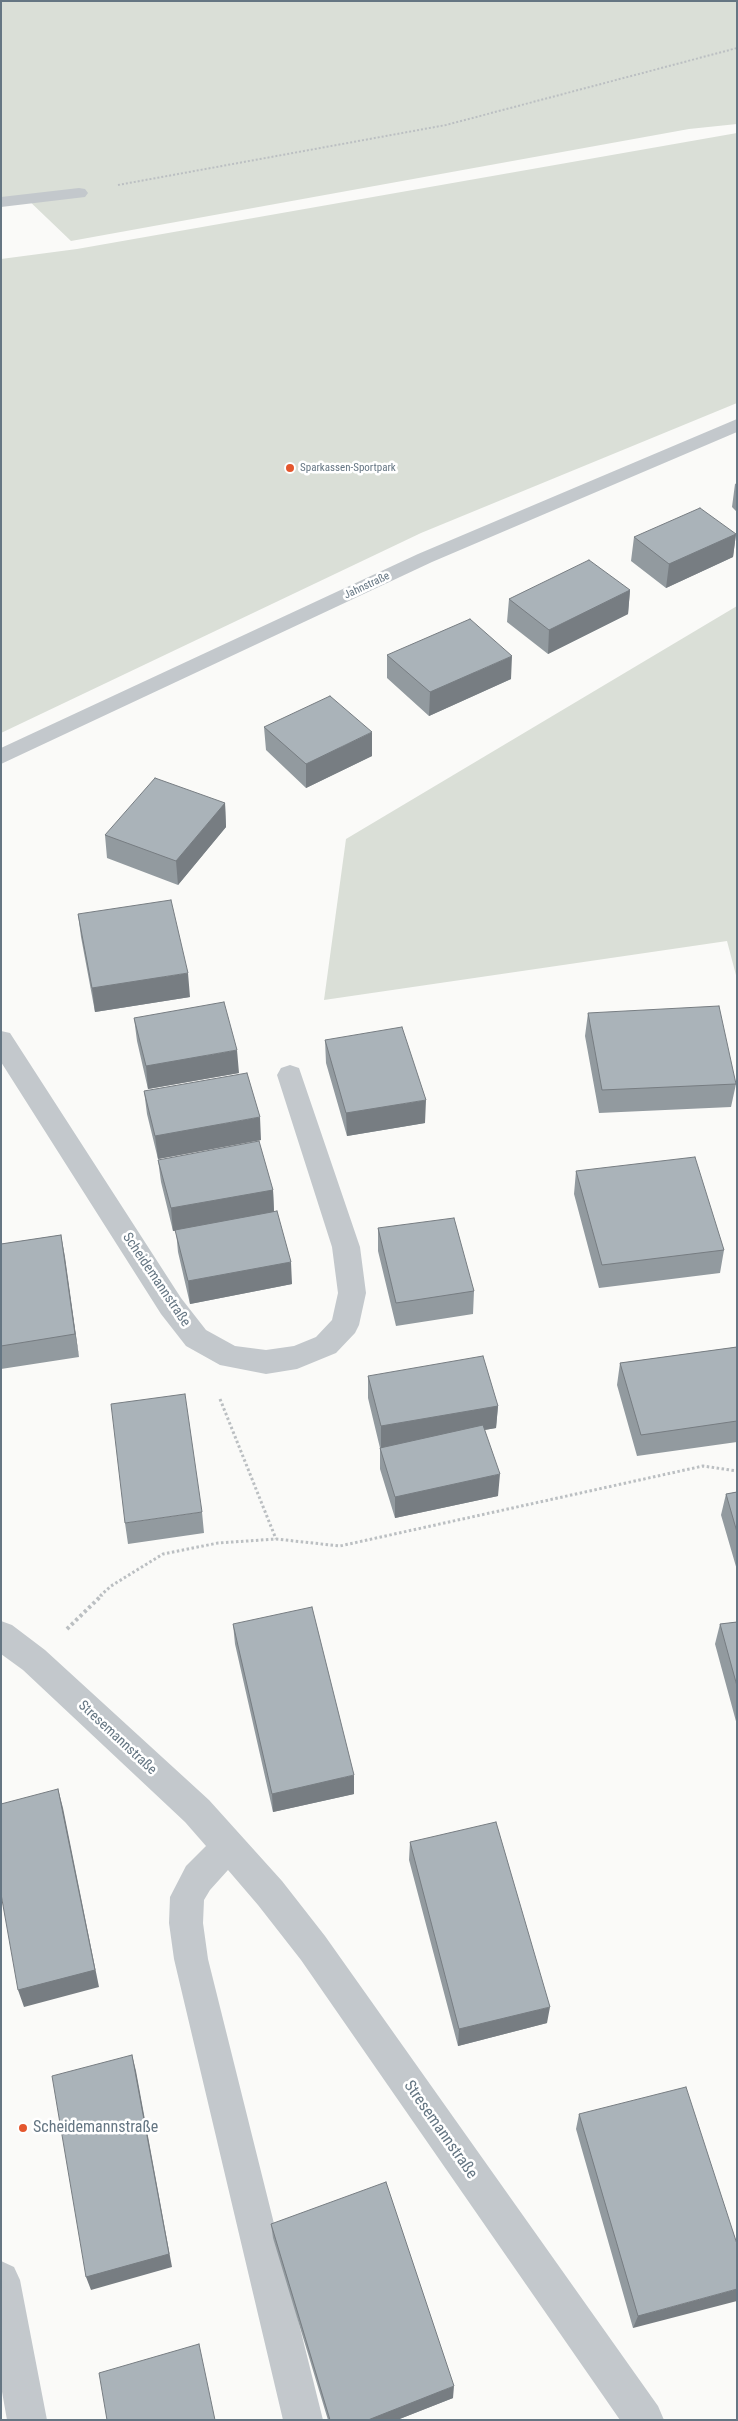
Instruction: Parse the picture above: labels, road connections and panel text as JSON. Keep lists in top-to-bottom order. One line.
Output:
{"streets":{"street":["Jahnstraße","Scheidemannstraße","Stresemannstraße"]},"places":["Sparkassen-Sportpark","Scheidemannstraße"]}
